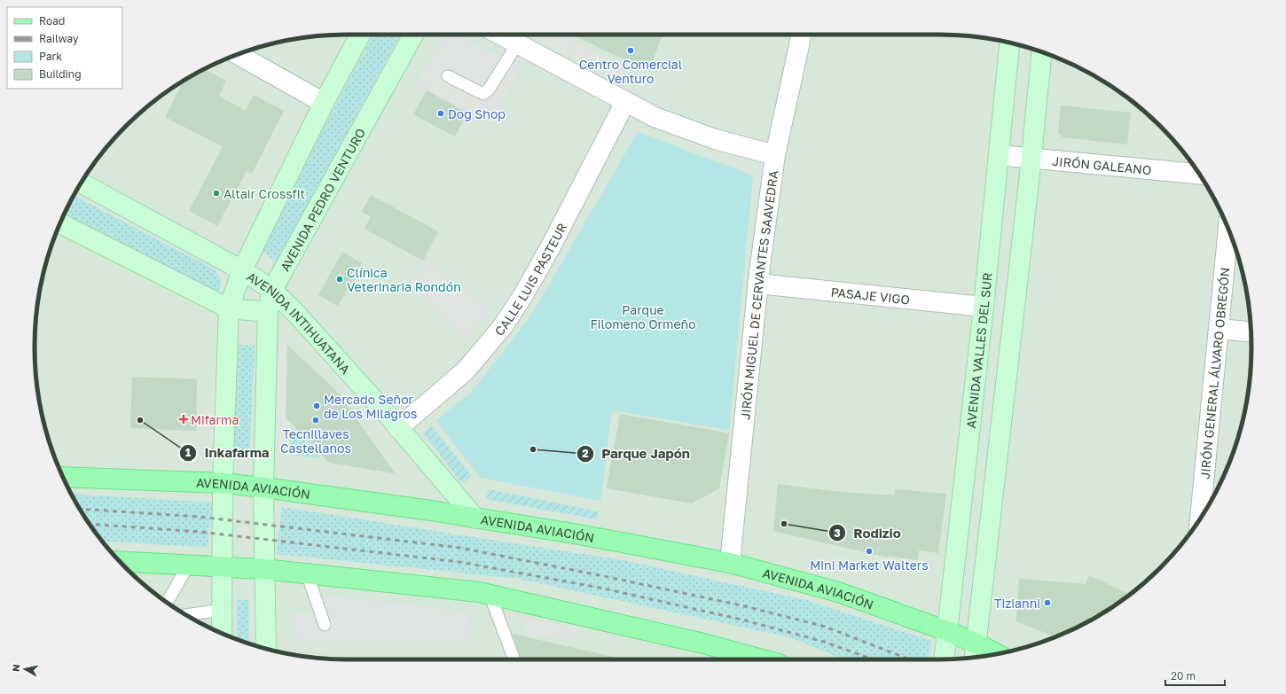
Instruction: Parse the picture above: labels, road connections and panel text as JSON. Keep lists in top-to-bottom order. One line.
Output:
{"streets":{"main road":["AVENIDA PEDRO VENTURO","AVENIDA INTIHUATANA","AVENIDA VALLES DEL SUR","AVENIDA AVIACIÓN"],"street":["JIRÓN GALEANO","CALLE LUIS PASTEUR","JIRÓN MIGUEL DE CERVANTES SAAVEDRA","PASAJE VIGO","JIRÓN GENERAL ÁLVARO OBREGÓN"]},"crossings":[["JIRÓN GALEANO","AVENIDA VALLES DEL SUR"],["AVENIDA PEDRO VENTURO","AVENIDA INTIHUATANA"],["AVENIDA PEDRO VENTURO","AVENIDA AVIACIÓN"],["CALLE LUIS PASTEUR","AVENIDA INTIHUATANA"],["JIRÓN MIGUEL DE CERVANTES SAAVEDRA","PASAJE VIGO"],["JIRÓN MIGUEL DE CERVANTES SAAVEDRA","AVENIDA AVIACIÓN"],["PASAJE VIGO","AVENIDA VALLES DEL SUR"],["AVENIDA INTIHUATANA","AVENIDA AVIACIÓN"],["AVENIDA VALLES DEL SUR","AVENIDA AVIACIÓN"]],"parks":["Parque Filomeno Ormeño"],"places":{"other":["Centro Comercial Venturo","Dog Shop","Altair Crossfit","Clínica Veterinaria Rondón","Mercado Señor de Los Milagros","Inkafarma","Tecnillaves Castellanos","Parque Japón","Rodizio","Mini Market Walters","Tizianni"],"health":["Mifarma"]},"legend":["Road","Railway","Park","Building"],"scale_bar":"20 m","north":"left"}
